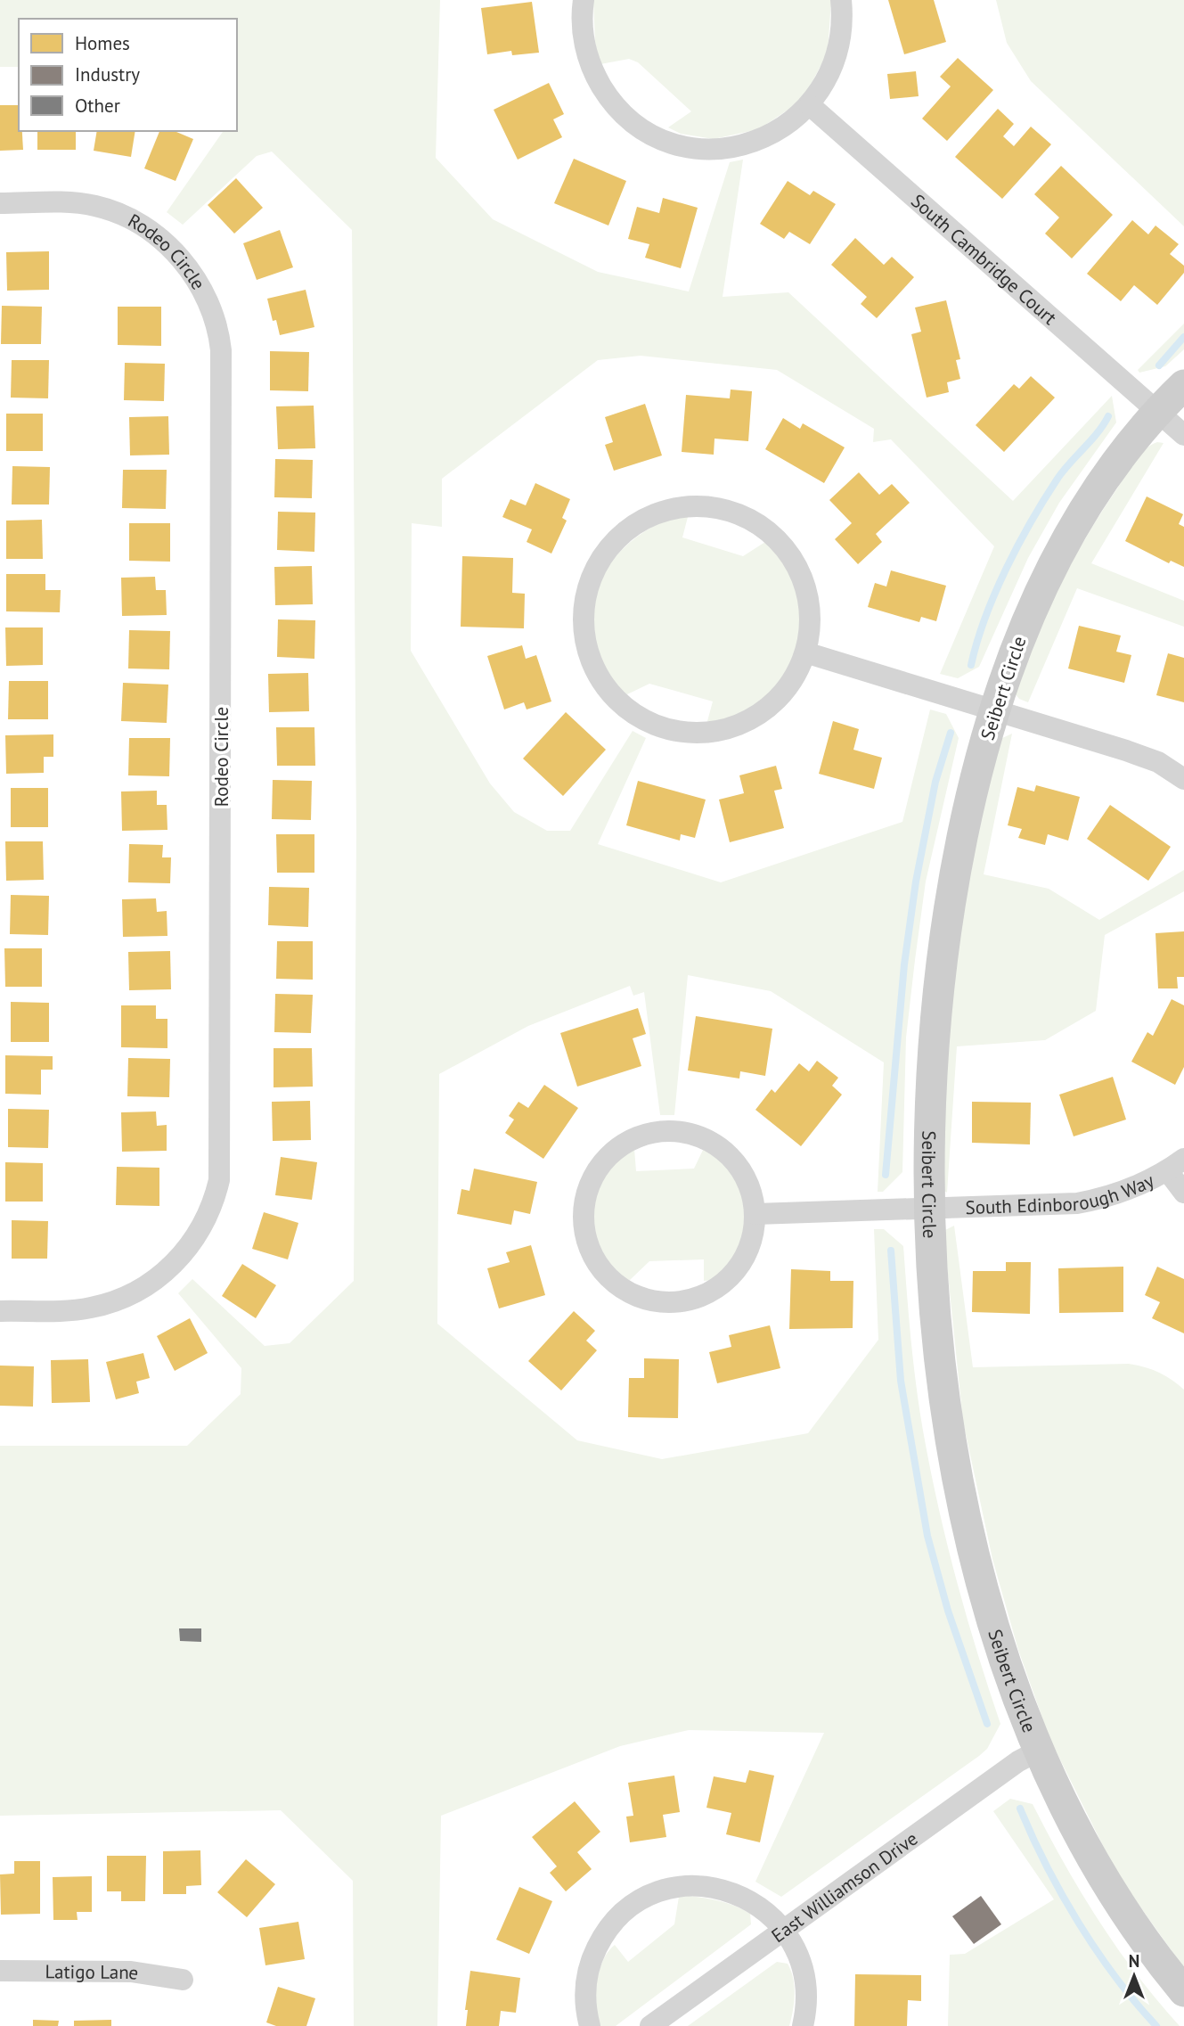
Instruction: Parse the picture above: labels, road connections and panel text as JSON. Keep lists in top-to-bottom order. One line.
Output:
{"streets":{"street":["Rodeo Circle","South Cambridge Court","Seibert Circle","South Edinborough Way","East Williamson Drive","Latigo Lane"]},"crossings":[["South Cambridge Court","Seibert Circle"],["Seibert Circle","South Edinborough Way"],["Seibert Circle","East Williamson Drive"]],"legend":["Homes","Industry","Other"],"north":"top"}
